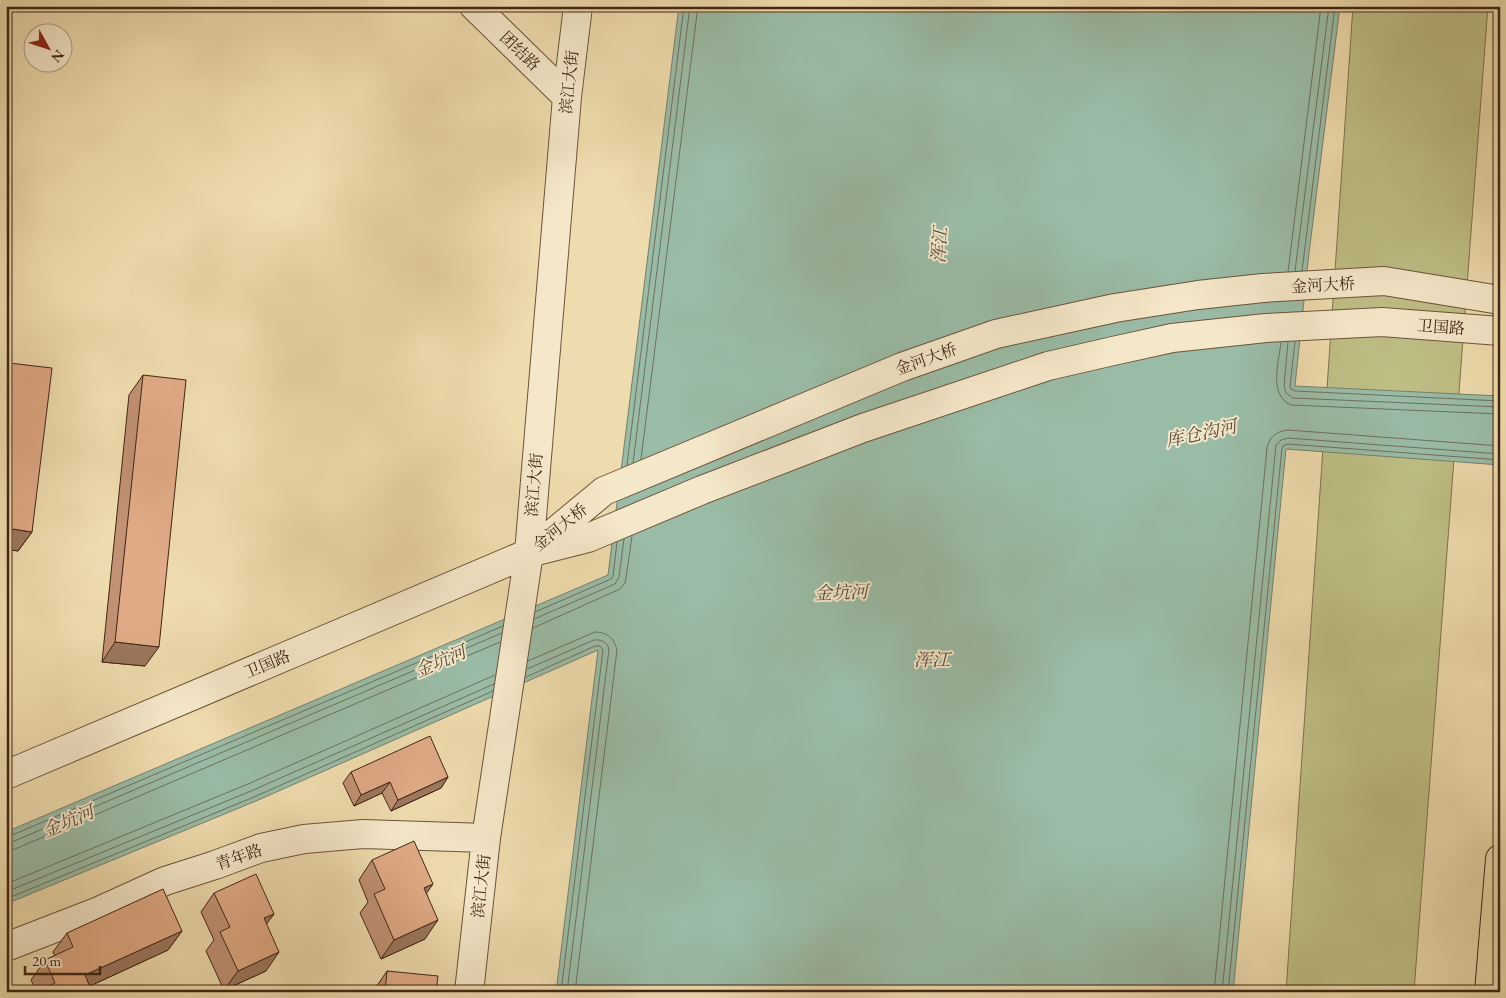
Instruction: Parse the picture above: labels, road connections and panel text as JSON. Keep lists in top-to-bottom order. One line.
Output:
{"streets":{"street":["团结路","滨江大街","金河大桥","卫国路","青年路"]},"crossings":[["团结路","滨江大街"],["滨江大街","金河大桥"],["滨江大街","卫国路"],["滨江大街","青年路"],["金河大桥","卫国路"]],"water":["浑江","库仓沟河","金坑河"],"scale_bar":"20 m","north":"bottom right"}
